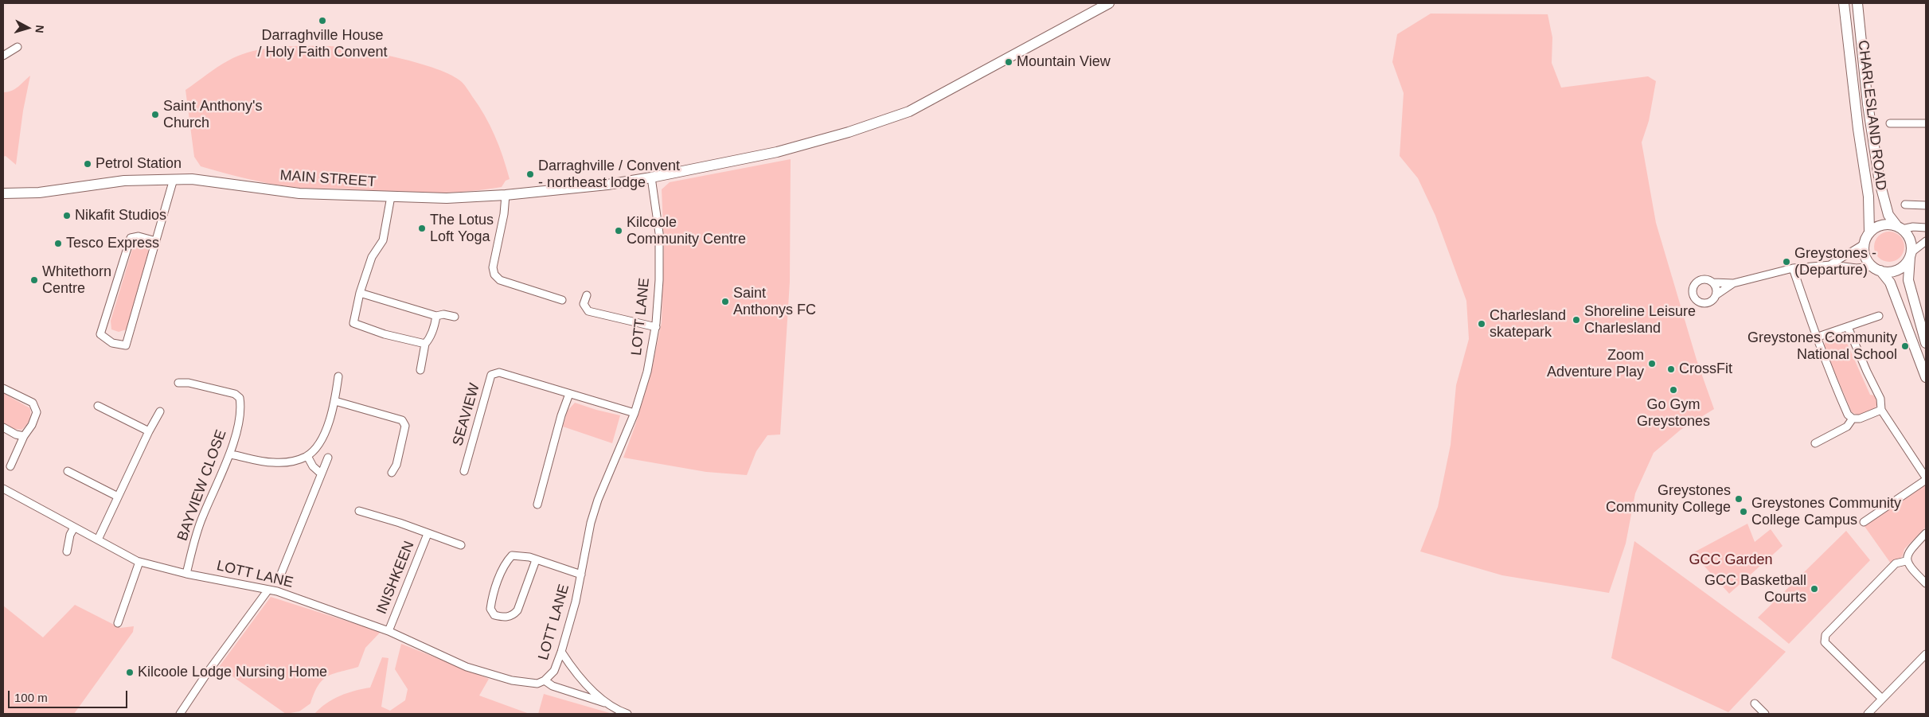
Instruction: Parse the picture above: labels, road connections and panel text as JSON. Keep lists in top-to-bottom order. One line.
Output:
{"streets":{"main road":["CHARLESLAND ROAD","MAIN STREET"],"street":["LOTT LANE","SEAVIEW","BAYVIEW CLOSE","INISHKEEN"]},"crossings":[["MAIN STREET","LOTT LANE"],["LOTT LANE","SEAVIEW"],["LOTT LANE","BAYVIEW CLOSE"],["LOTT LANE","INISHKEEN"]],"parks":["GCC Garden"],"places":["Darraghville House / Holy Faith Convent","Mountain View","Saint Anthony's Church","Petrol Station","Darraghville / Convent - northeast lodge","Nikafit Studios","The Lotus Loft Yoga","Kilcoole Community Centre","Tesco Express","Greystones - (Departure)","Whitethorn Centre","Saint Anthonys FC","Shoreline Leisure Charlesland","Charlesland skatepark","Greystones Community National School","Zoom Adventure Play","CrossFit","Go Gym Greystones","Greystones Community College","Greystones Community College Campus","GCC Basketball Courts","Kilcoole Lodge Nursing Home"],"scale_bar":"100 m","north":"right"}
